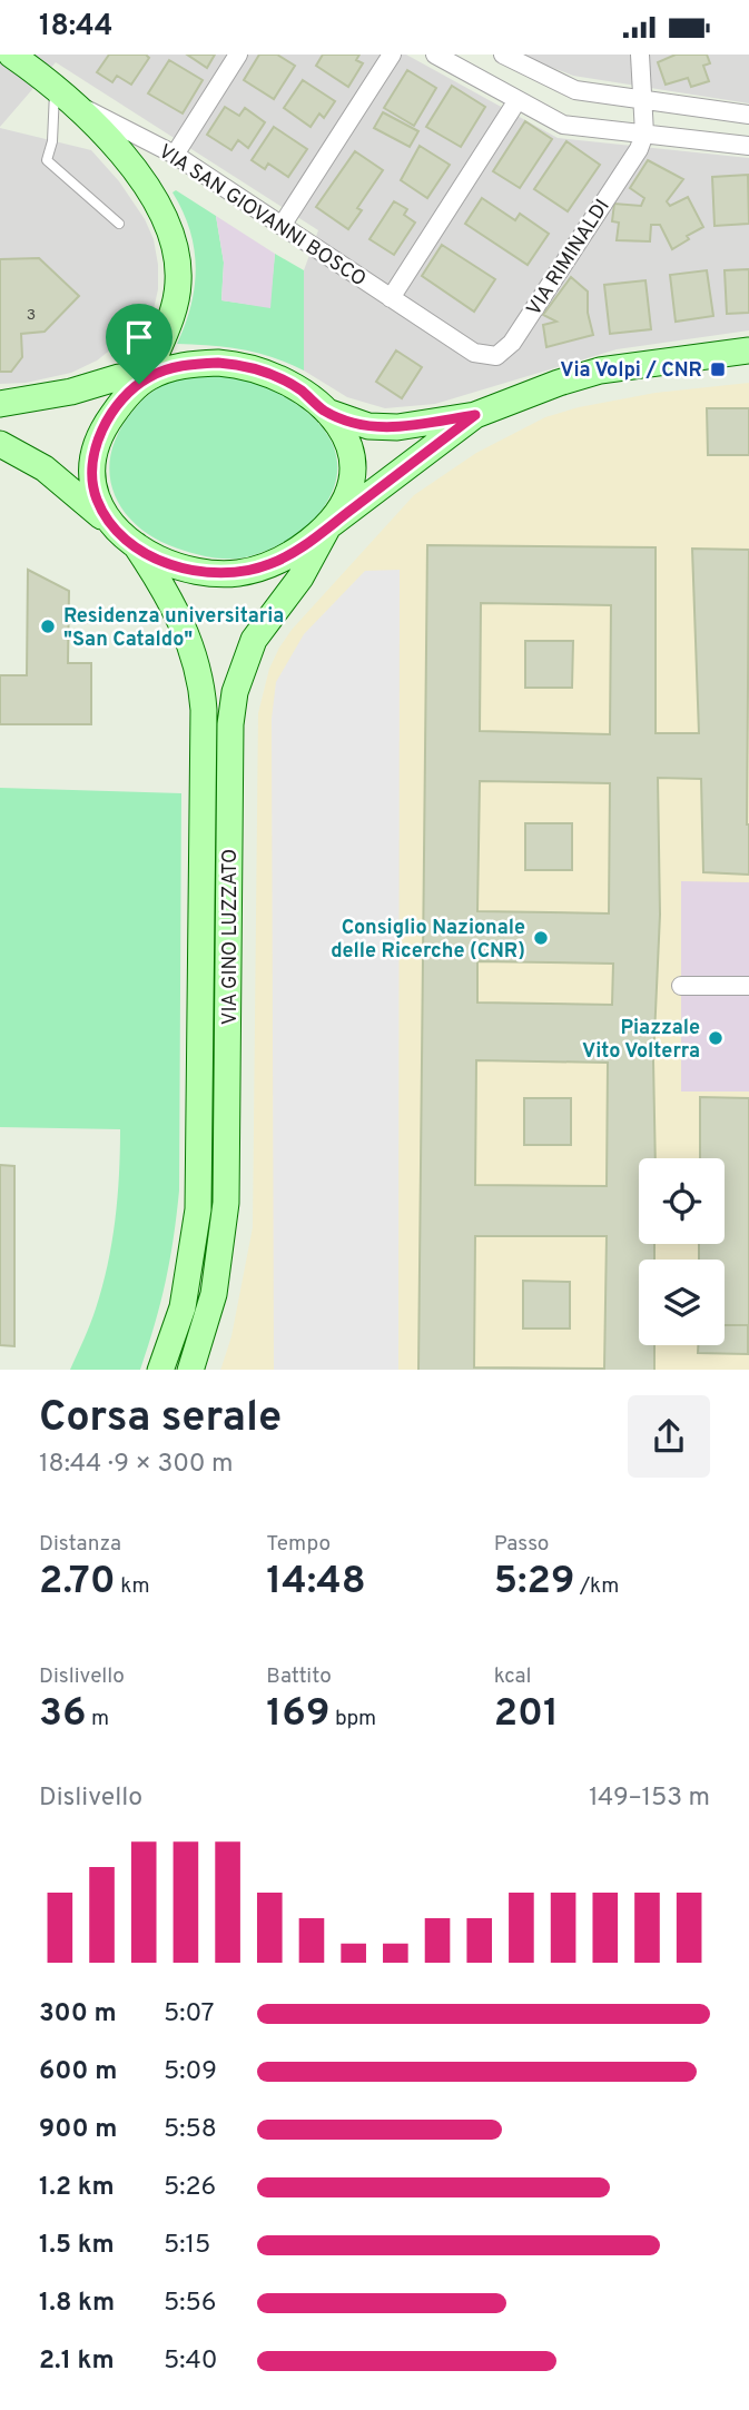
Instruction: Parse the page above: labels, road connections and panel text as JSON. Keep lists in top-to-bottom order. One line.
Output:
{"streets":{"main road":["VIA SAN GIOVANNI BOSCO","VIA GINO LUZZATO"],"street":["VIA RIMINALDI"]},"crossings":[["VIA SAN GIOVANNI BOSCO","VIA RIMINALDI"]],"places":{"transit":["Via Volpi / CNR"],"other":["Residenza universitaria \"San Cataldo\"","Consiglio Nazionale delle Ricerche (CNR)","Piazzale Vito Volterra"]},"house_numbers":["3"],"page":{"status":"18:44","heading":["Corsa serale","18:44 · 9 × 300 m"],"stats":[["Distanza","2.70 km"],["Tempo","14:48"],["Passo","5:29 /km"],["Dislivello","36 m"],["Battito","169 bpm"],["kcal","201"]],"chart":["Dislivello","149–153 m"],"list":[{"name":"300 m","note":"5:07"},{"name":"600 m","note":"5:09"},{"name":"900 m","note":"5:58"},{"name":"1.2 km","note":"5:26"},{"name":"1.5 km","note":"5:15"},{"name":"1.8 km","note":"5:56"},{"name":"2.1 km","note":"5:40"}]}}
